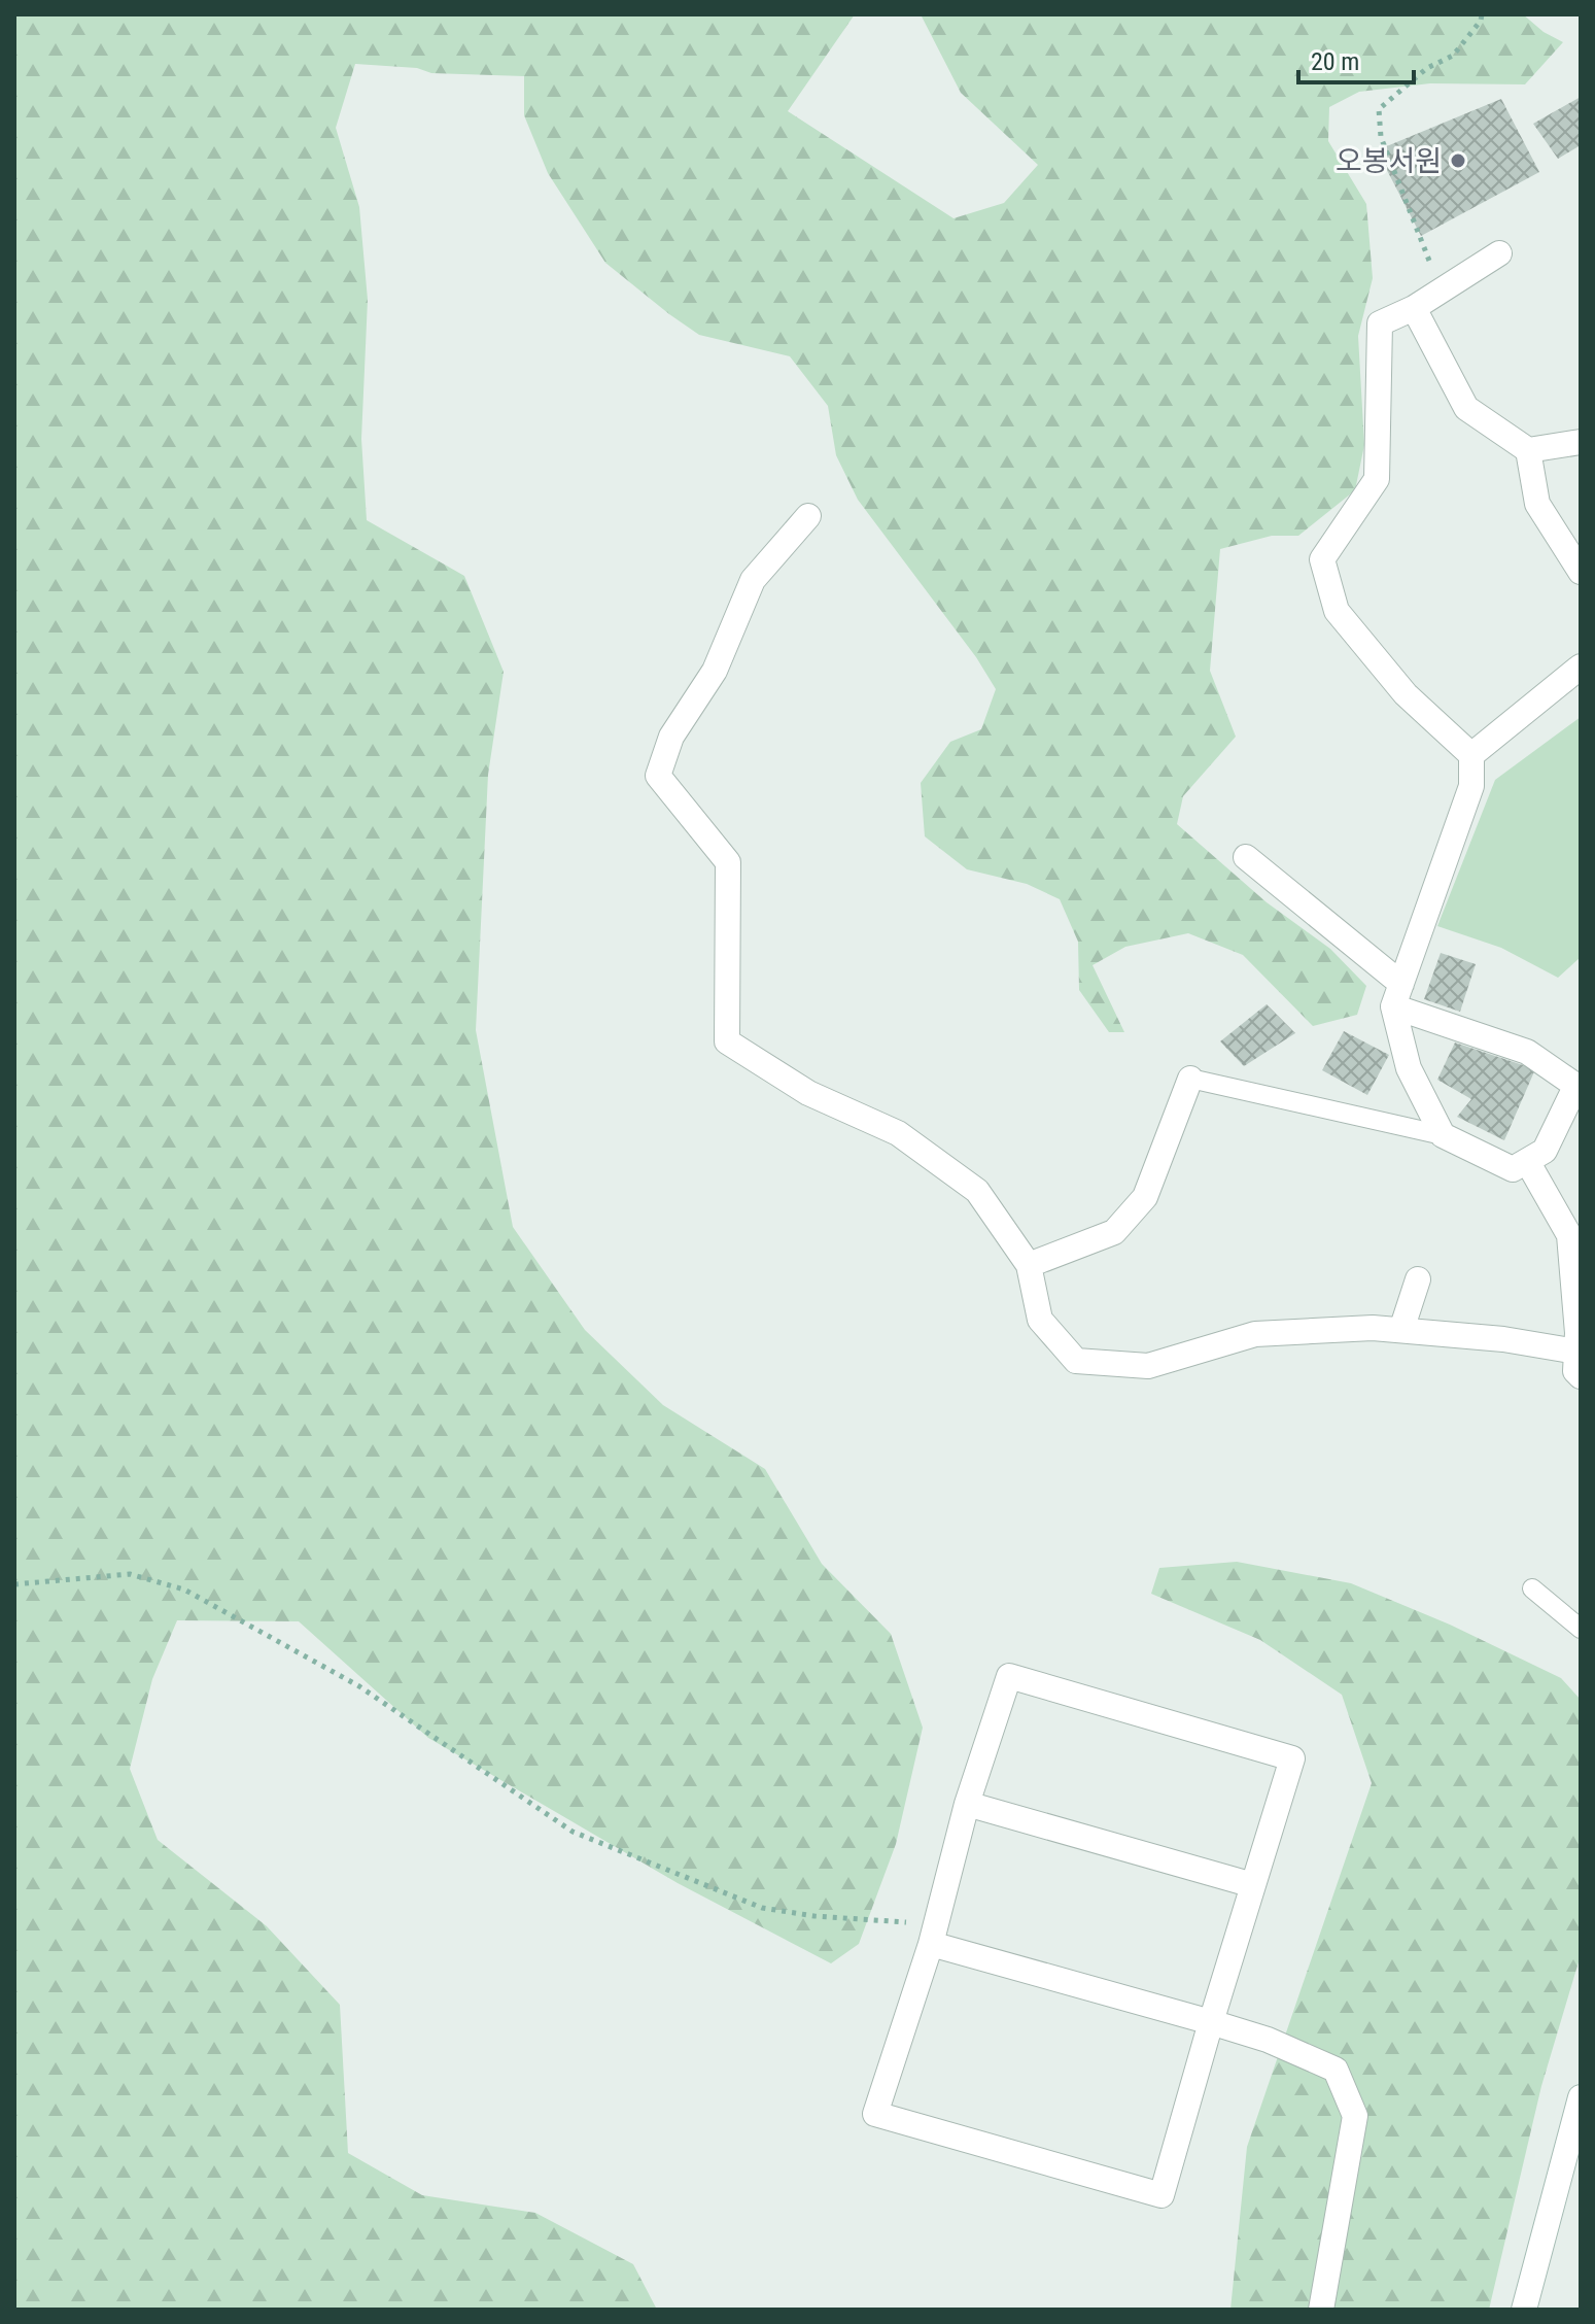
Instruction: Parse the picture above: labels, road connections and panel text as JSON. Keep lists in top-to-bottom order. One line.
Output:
{"places":["오봉서원"],"scale_bar":"20 m"}
